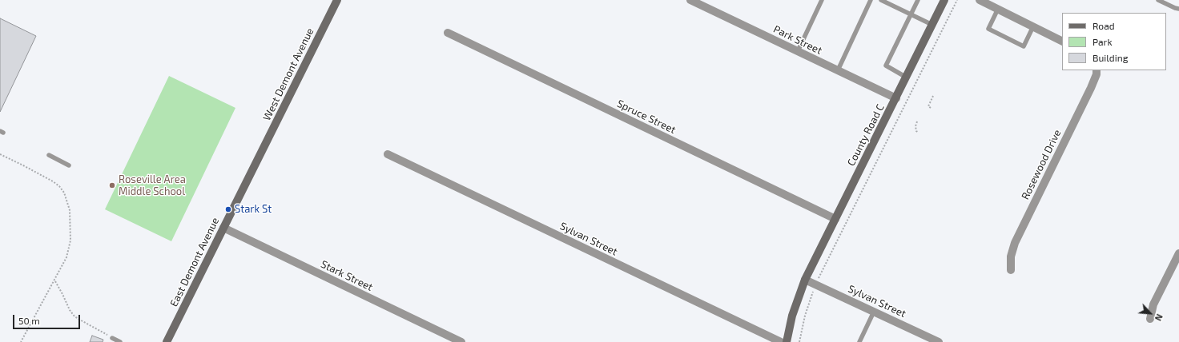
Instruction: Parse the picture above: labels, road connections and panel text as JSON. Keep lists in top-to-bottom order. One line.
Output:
{"streets":{"street":["Park Street","West Demont Avenue","Spruce Street","County Road C","Rosewood Drive","Sylvan Street","East Demont Avenue","Stark Street"]},"crossings":[["Park Street","County Road C"],["West Demont Avenue","East Demont Avenue"],["Spruce Street","County Road C"],["County Road C","Sylvan Street"],["East Demont Avenue","Stark Street"]],"places":["Roseville Area Middle School","Stark St"],"legend":["Road","Park","Building"],"scale_bar":"50 m","north":"bottom right"}
